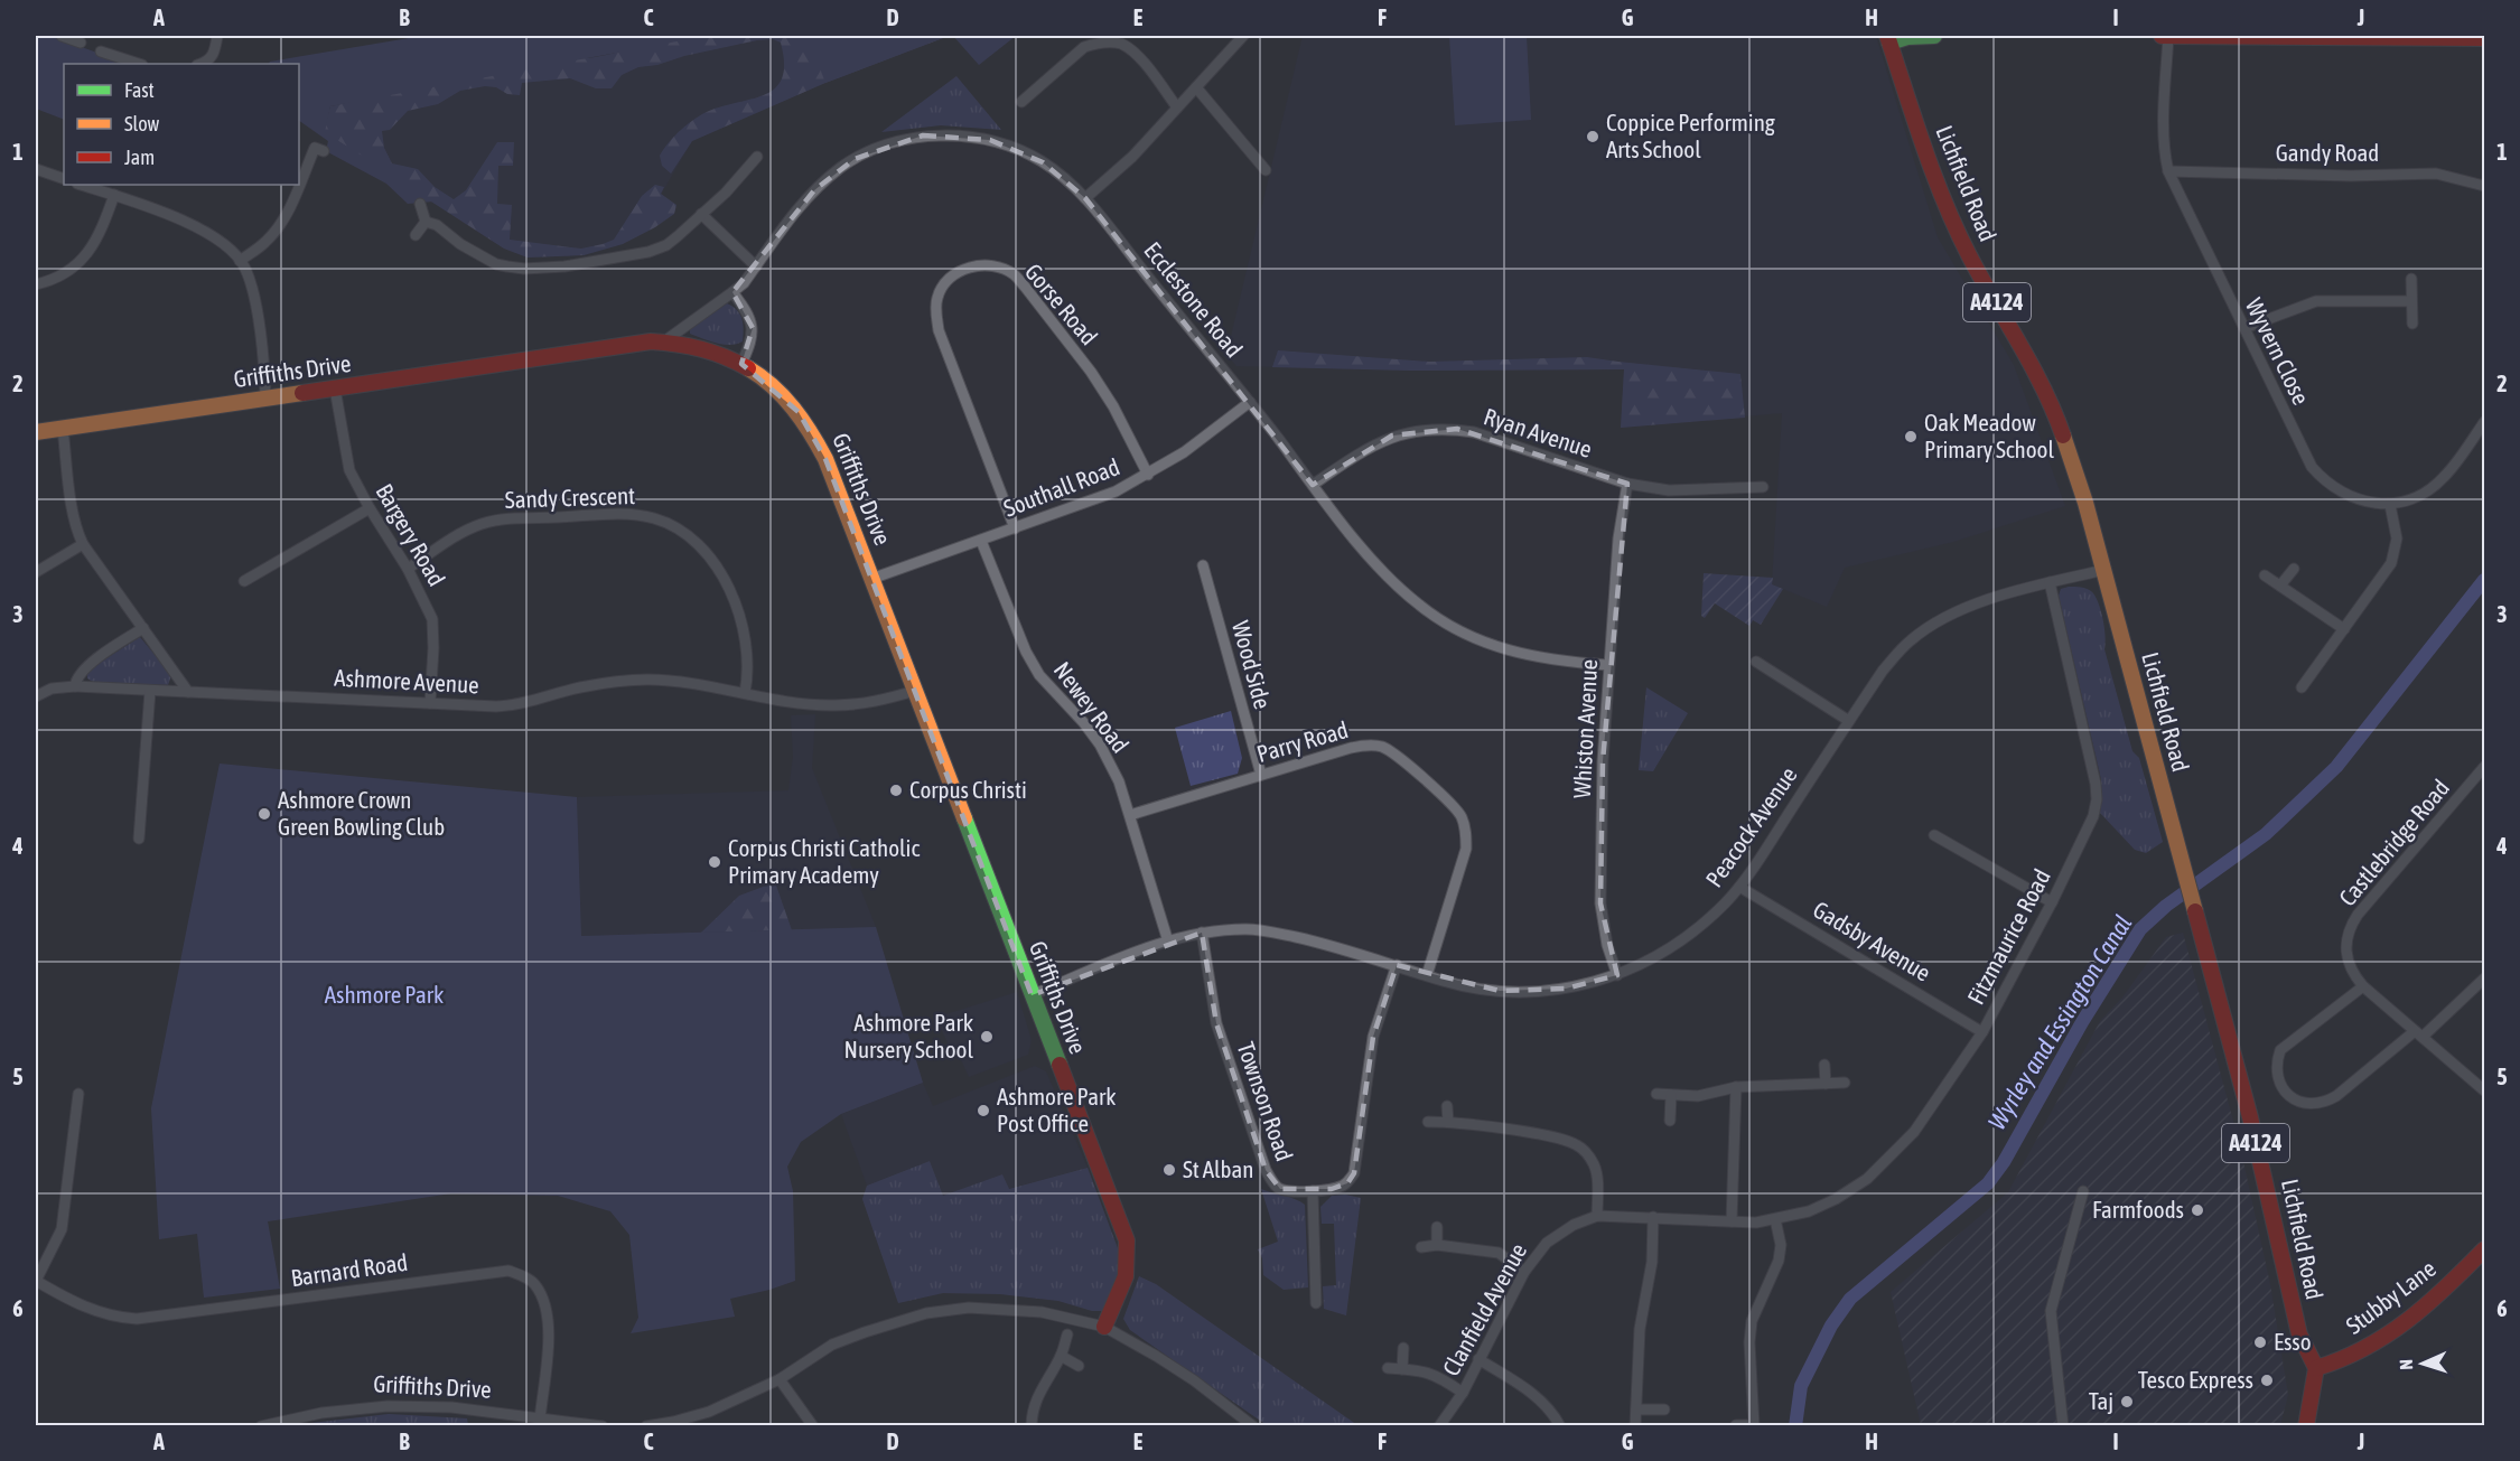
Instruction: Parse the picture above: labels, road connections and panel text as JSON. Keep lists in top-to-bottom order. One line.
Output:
{"streets":{"street":["Gandy Road","Lichfield Road","Ecclestone Road","A4124","Gorse Road","Wyvern Close","Griffiths Drive","Ryan Avenue","Southall Road","Sandy Crescent","Bargery Road","Wood Side","Ashmore Avenue","Newey Road","Whiston Avenue","Parry Road","Peacock Avenue","Castlebridge Road","Fitzmaurice Road","Gadsby Avenue","Townson Road","Barnard Road","Stubby Lane","Clanfield Avenue"]},"crossings":[["Gandy Road","Wyvern Close"],["Lichfield Road","Peacock Avenue"],["Lichfield Road","Stubby Lane"],["Ecclestone Road","Griffiths Drive"],["Ecclestone Road","Ryan Avenue"],["Ecclestone Road","Southall Road"],["Ecclestone Road","Whiston Avenue"],["Gorse Road","Southall Road"],["Griffiths Drive","Southall Road"],["Griffiths Drive","Bargery Road"],["Griffiths Drive","Ashmore Avenue"],["Griffiths Drive","Peacock Avenue"],["Griffiths Drive","Barnard Road"],["Ryan Avenue","Whiston Avenue"],["Southall Road","Newey Road"],["Sandy Crescent","Bargery Road"],["Sandy Crescent","Ashmore Avenue"],["Bargery Road","Ashmore Avenue"],["Wood Side","Parry Road"],["Newey Road","Parry Road"],["Newey Road","Peacock Avenue"],["Whiston Avenue","Peacock Avenue"],["Parry Road","Peacock Avenue"],["Peacock Avenue","Fitzmaurice Road"],["Peacock Avenue","Gadsby Avenue"],["Peacock Avenue","Townson Road"],["Fitzmaurice Road","Gadsby Avenue"],["Fitzmaurice Road","Clanfield Avenue"]],"water":["Wyrley and Essington Canal"],"parks":["Ashmore Park"],"places":["Coppice Performing Arts School","Oak Meadow Primary School","Corpus Christi","Ashmore Crown Green Bowling Club","Corpus Christi Catholic Primary Academy","Ashmore Park Nursery School","Ashmore Park Post Office","St Alban","Farmfoods","Esso","Tesco Express","Taj"],"legend":["Fast","Slow","Jam"],"north":"left","grid":{"columns":["A","B","C","D","E","F","G","H","I","J"],"rows":["1","2","3","4","5","6"]}}
